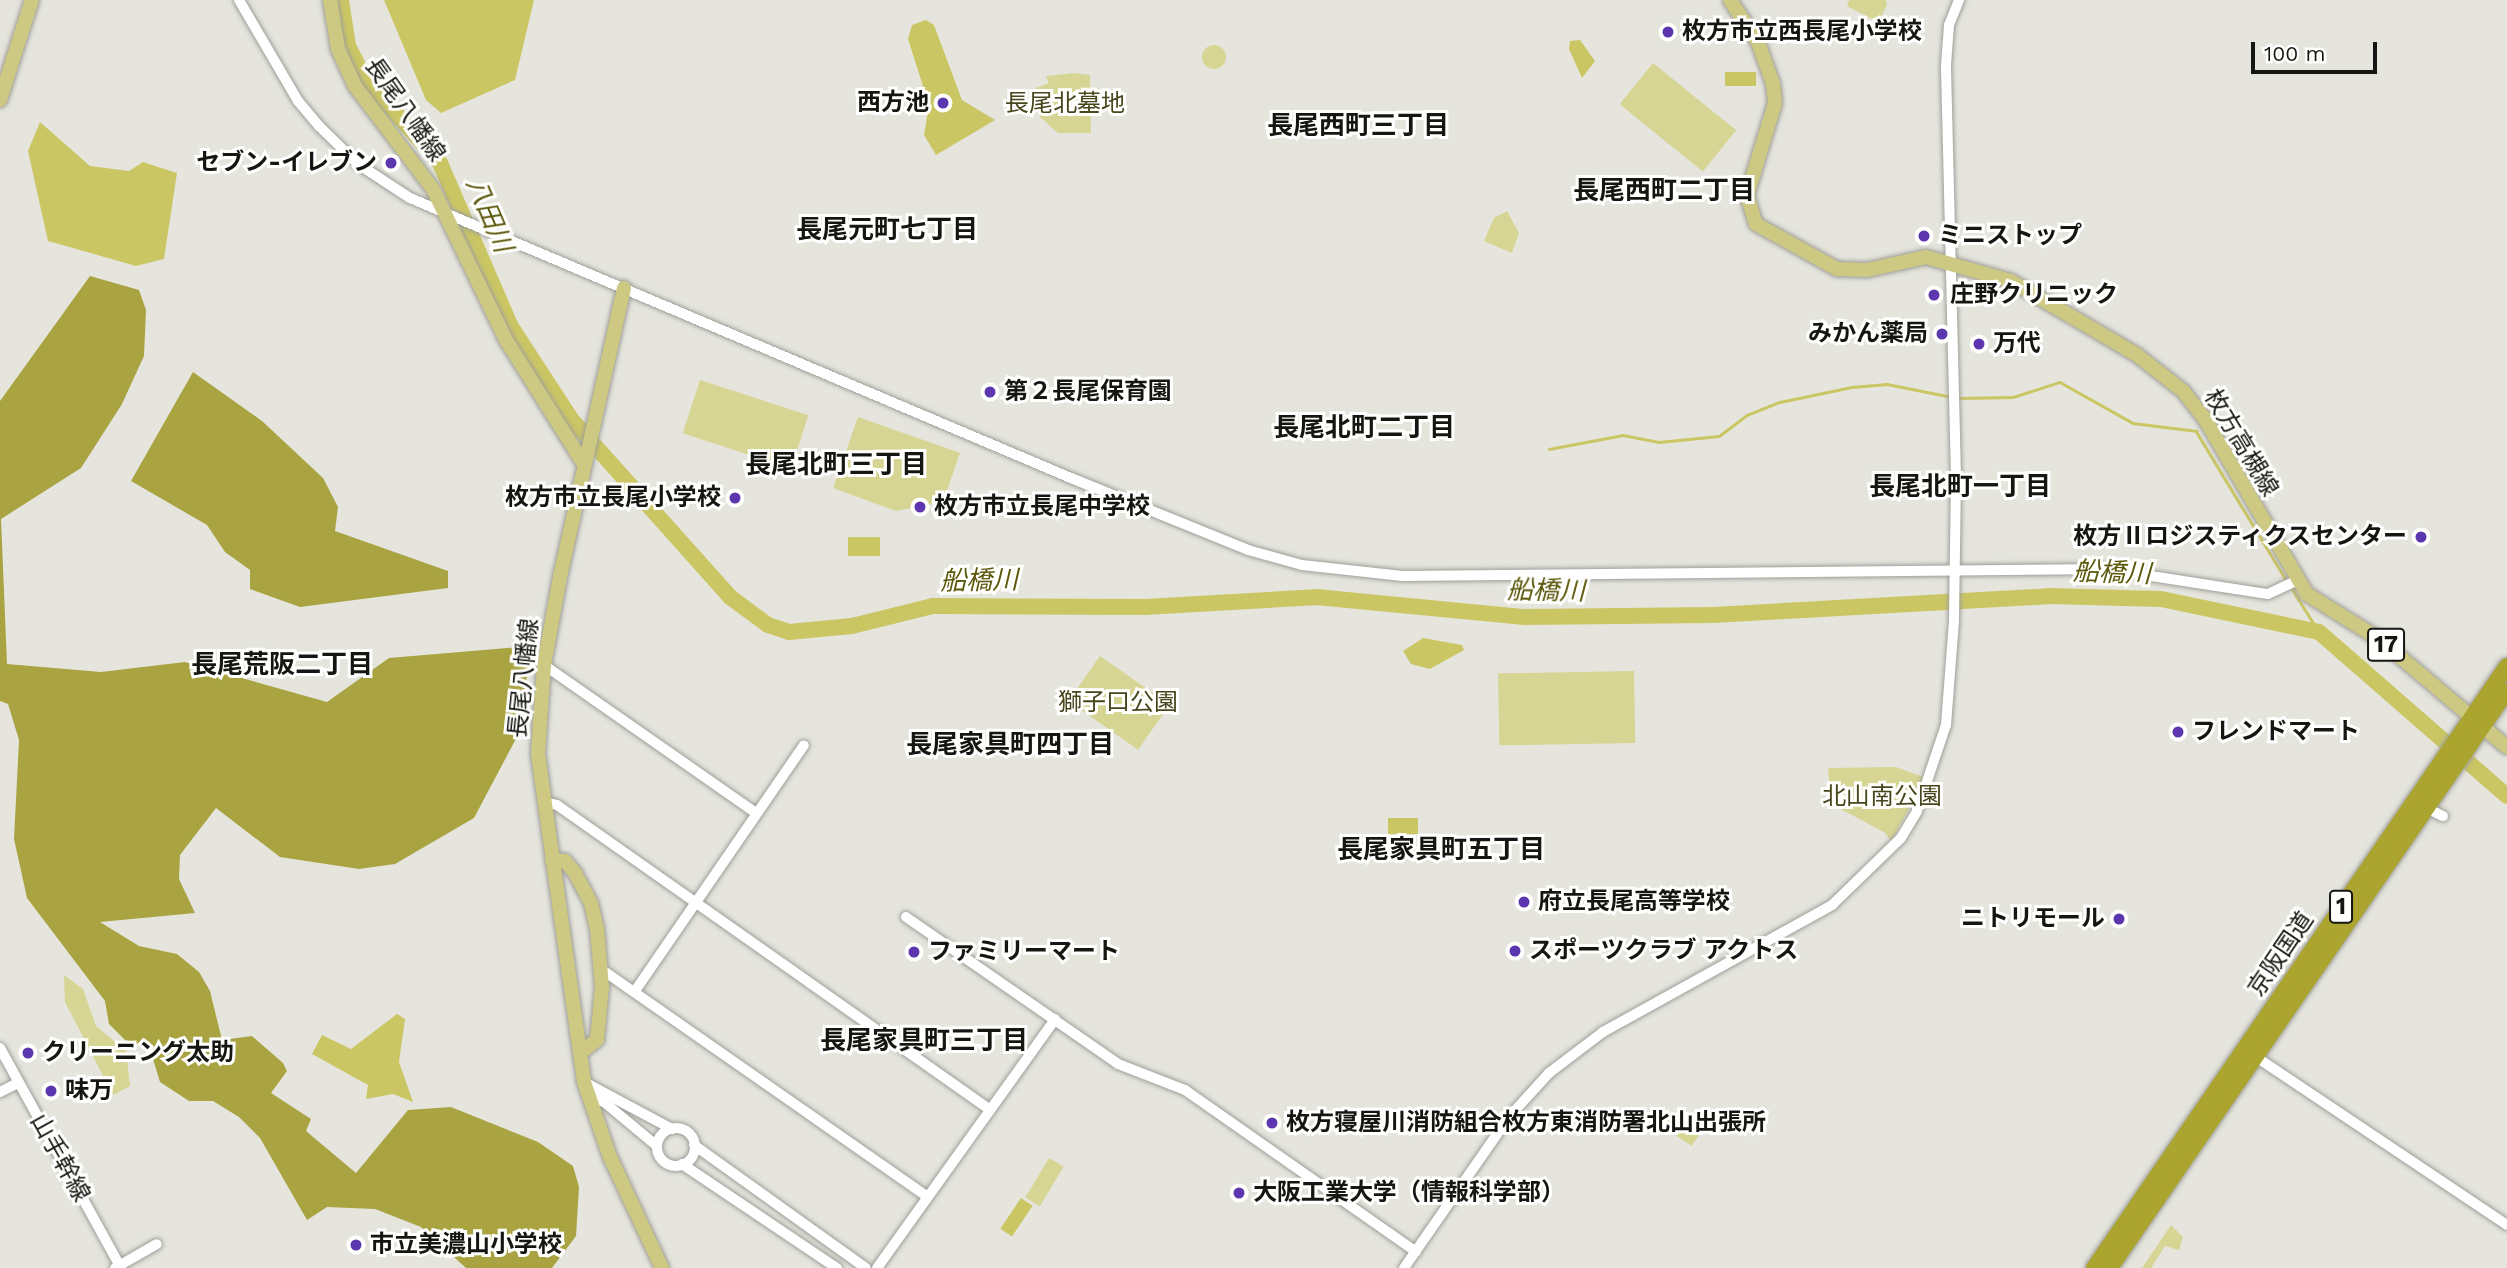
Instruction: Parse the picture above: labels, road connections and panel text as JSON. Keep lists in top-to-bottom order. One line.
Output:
{"streets":{"highway":["1","京阪国道"],"main road":["長尾八幡線","枚方高槻線","17"],"street":["山手幹線"]},"crossings":[["枚方高槻線","京阪国道"]],"districts":["長尾西町三丁目","長尾西町二丁目","長尾元町七丁目","長尾北町二丁目","長尾北町三丁目","長尾北町一丁目","長尾荒阪二丁目","長尾家具町四丁目","長尾家具町五丁目","長尾家具町三丁目"],"water":["八田川","船橋川"],"parks":["長尾北墓地","獅子口公園","北山南公園"],"places":["枚方市立西長尾小学校","西方池","セブン-イレブン","ミニストップ","庄野クリニック","みかん薬局","万代","第２長尾保育園","枚方市立長尾小学校","枚方市立長尾中学校","枚方Ⅱロジスティクスセンター","フレンドマート","府立長尾高等学校","ニトリモール","スポーツクラブ アクトス","ファミリーマート","クリーニング太助","味万","枚方寝屋川消防組合枚方東消防署北山出張所","大阪工業大学（情報科学部）","市立美濃山小学校"],"scale_bar":"100 m"}
